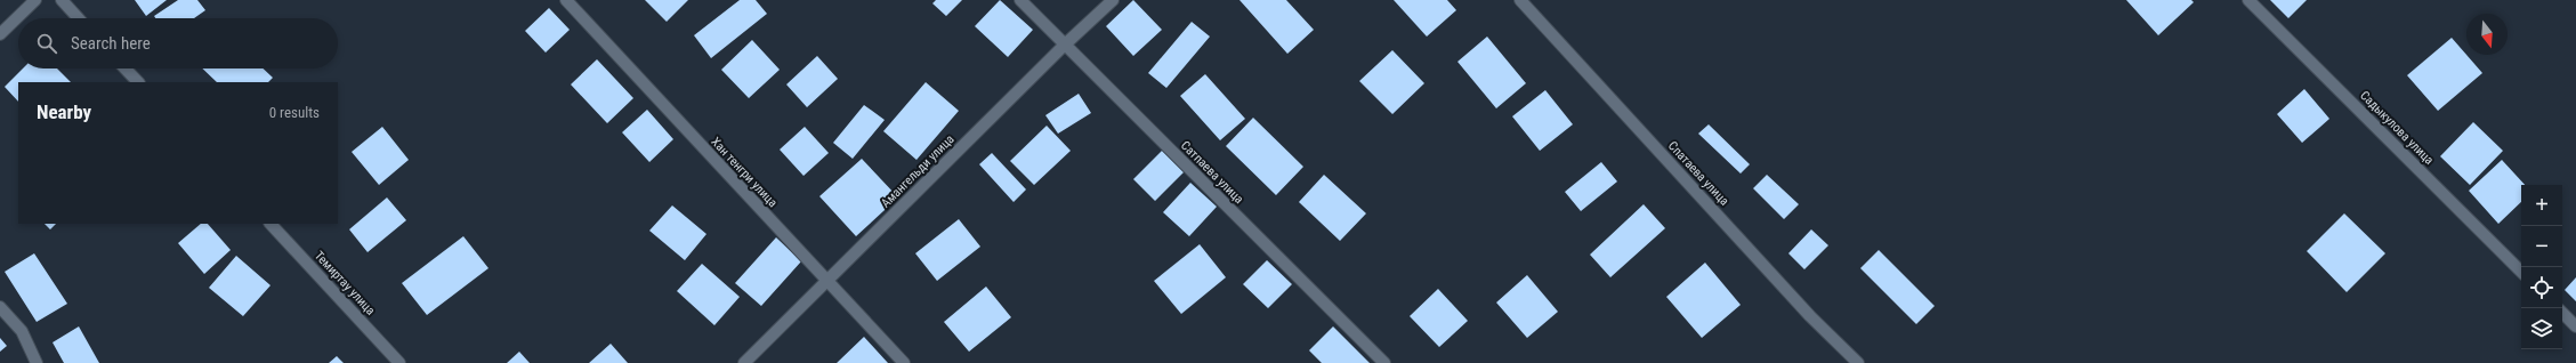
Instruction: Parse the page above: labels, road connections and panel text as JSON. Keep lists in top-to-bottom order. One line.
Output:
{"streets":{"street":["Садыкулова улица","Амангельди улица","Хан тенгри улица","Сатпаева улица","Спатаева улица","Темиртау улица"]},"crossings":[["Амангельди улица","Хан тенгри улица"],["Амангельди улица","Сатпаева улица"]],"north":"bottom","page":{"search":"Search here","heading":["Nearby","0 results"],"map_buttons":["+","−"]}}
